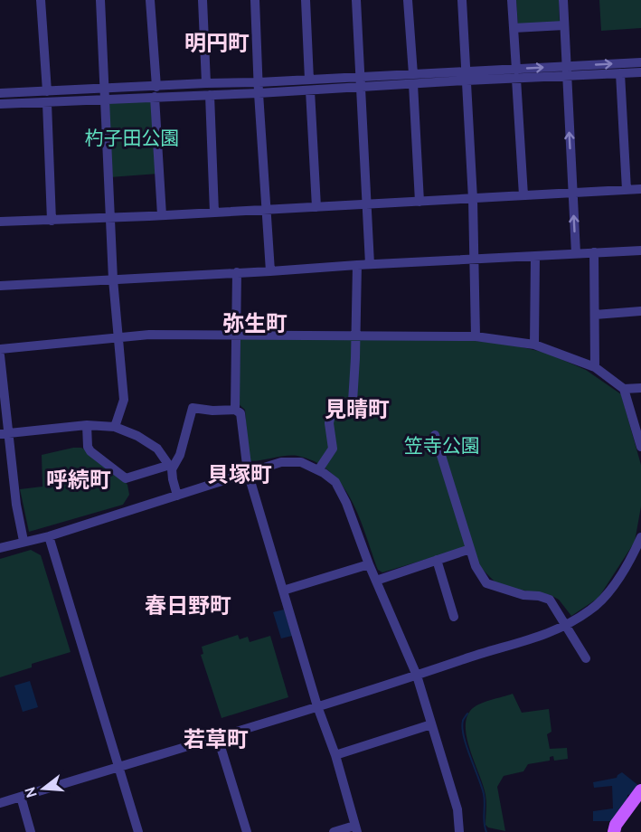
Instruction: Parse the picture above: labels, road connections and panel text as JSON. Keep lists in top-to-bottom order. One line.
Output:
{"districts":["明円町","弥生町","見晴町","貝塚町","呼続町","春日野町","若草町"],"parks":["杓子田公園","笠寺公園"],"north":"left"}
